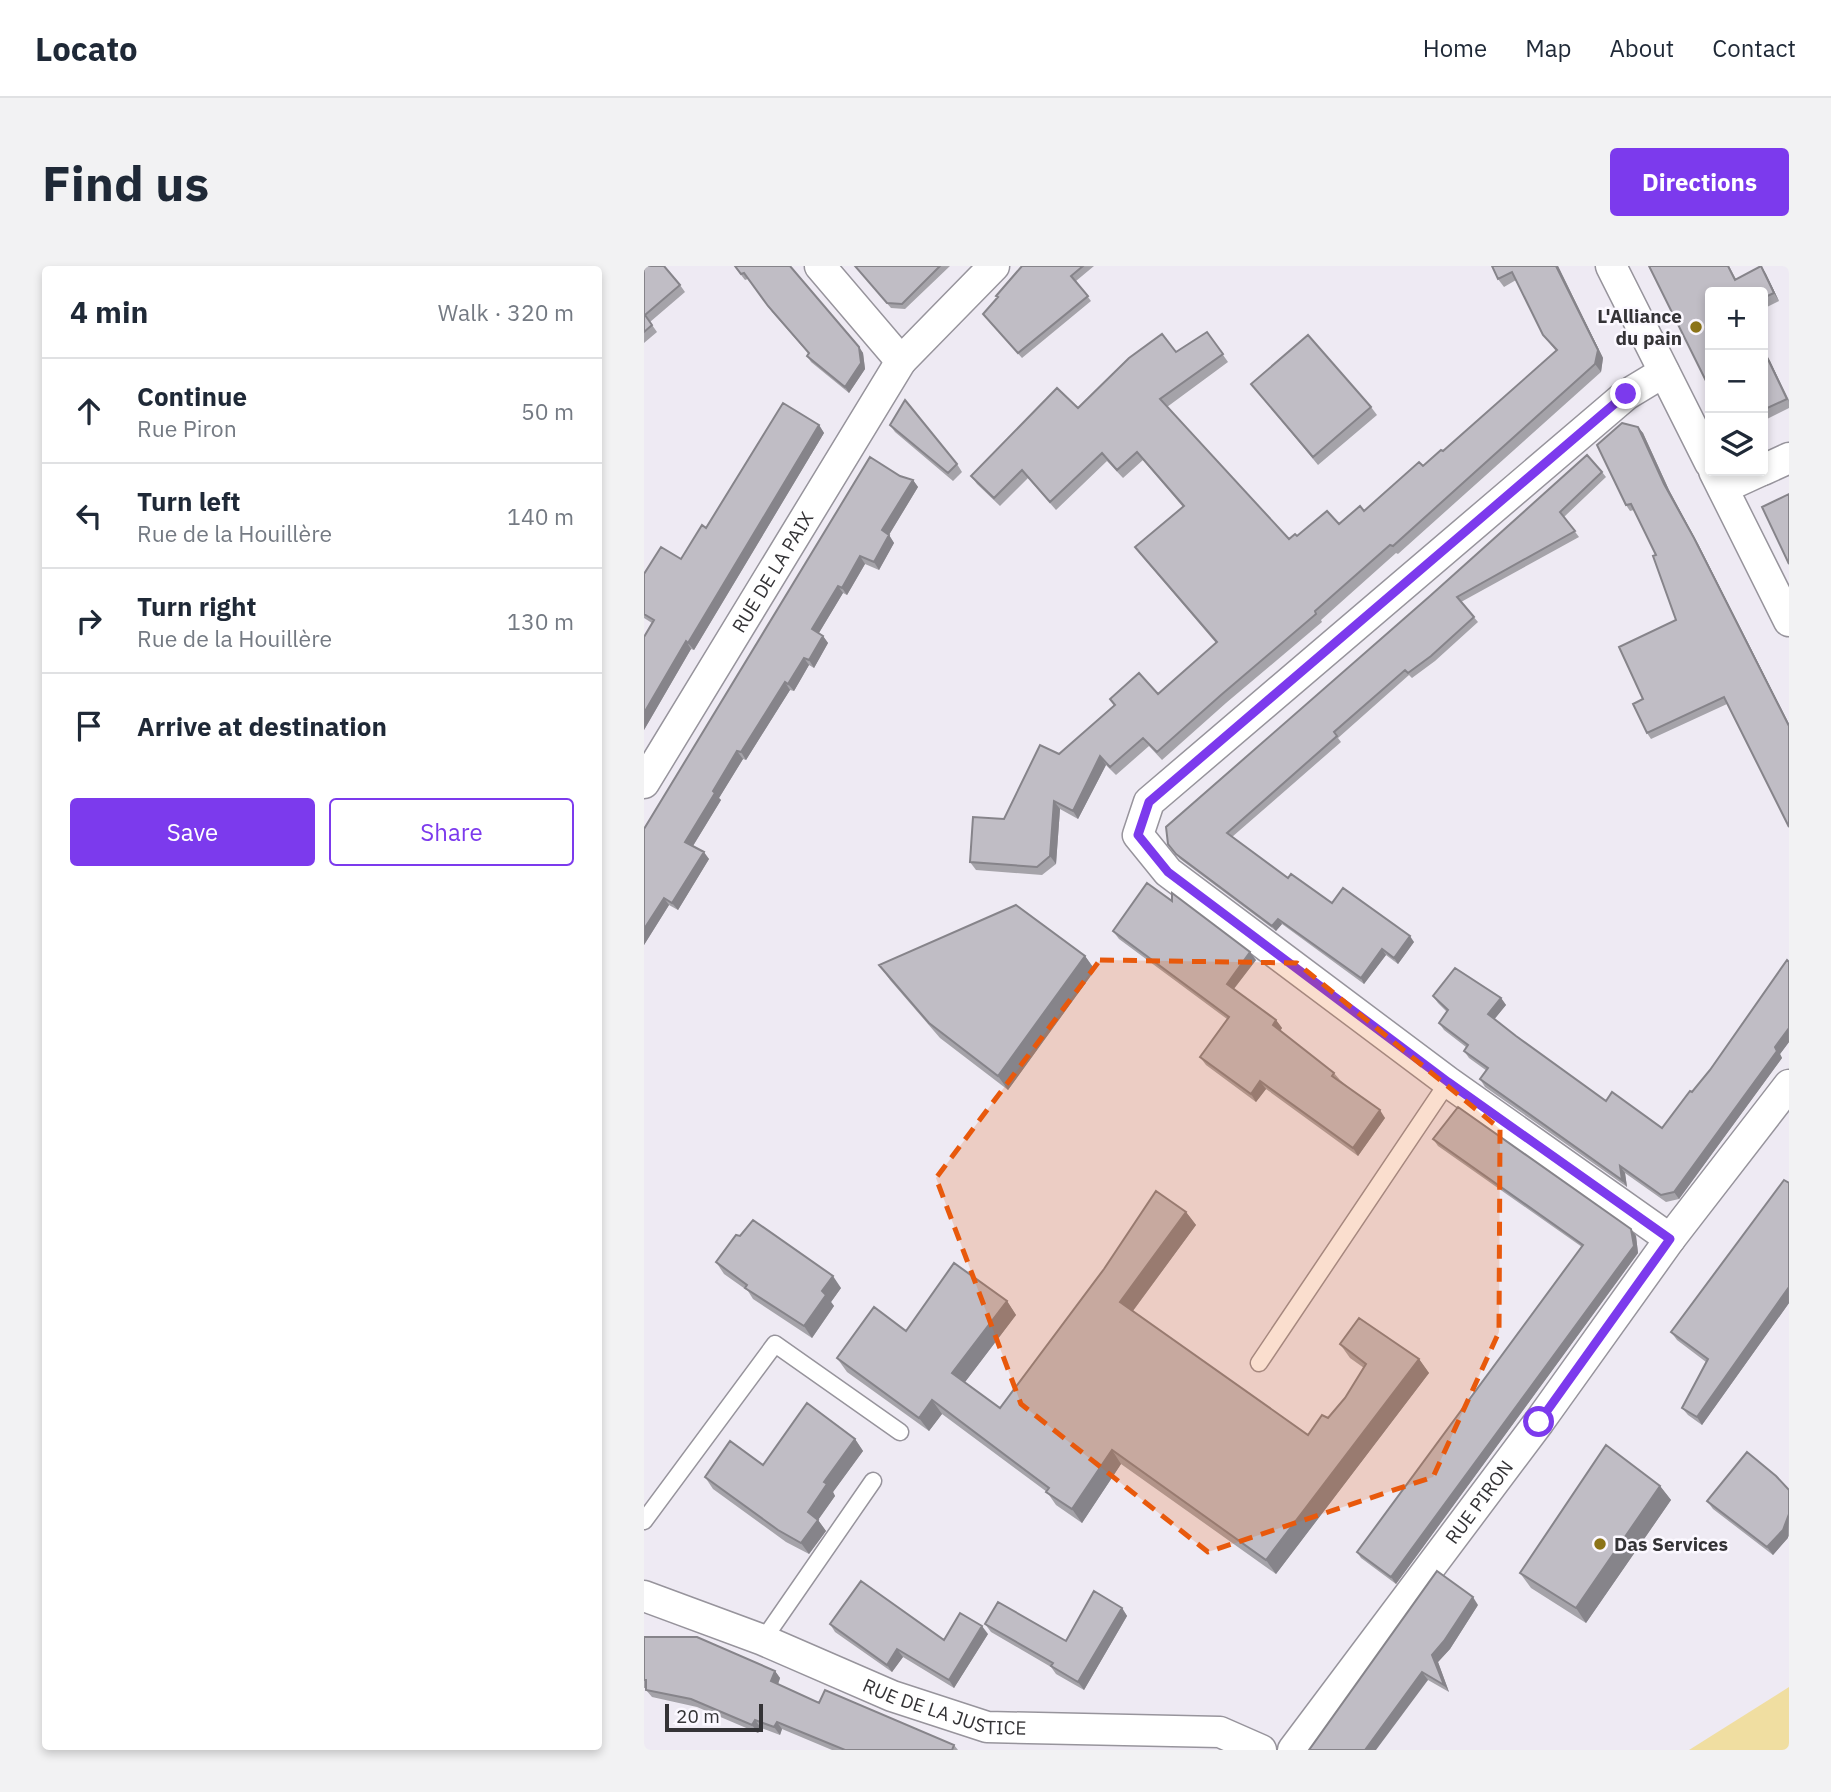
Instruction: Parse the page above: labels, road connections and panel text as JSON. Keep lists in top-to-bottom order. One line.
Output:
{"streets":{"street":["RUE DE LA PAIX","RUE PIRON","RUE DE LA JUSTICE"]},"places":["L'Alliance du pain","Das Services"],"scale_bar":"20 m","page":{"header":"Locato","nav":["Home","Map","About","Contact"],"buttons":["Directions",["Save","Share"]],"title":"Find us","heading":["4 min","Walk · 320 m"],"map_buttons":["+","−"],"list":[["Continue","Rue Piron","50 m"],["Turn left","Rue de la Houillère","140 m"],["Turn right","Rue de la Houillère","130 m"],"Arrive at destination"],"scale":"20 m"}}
